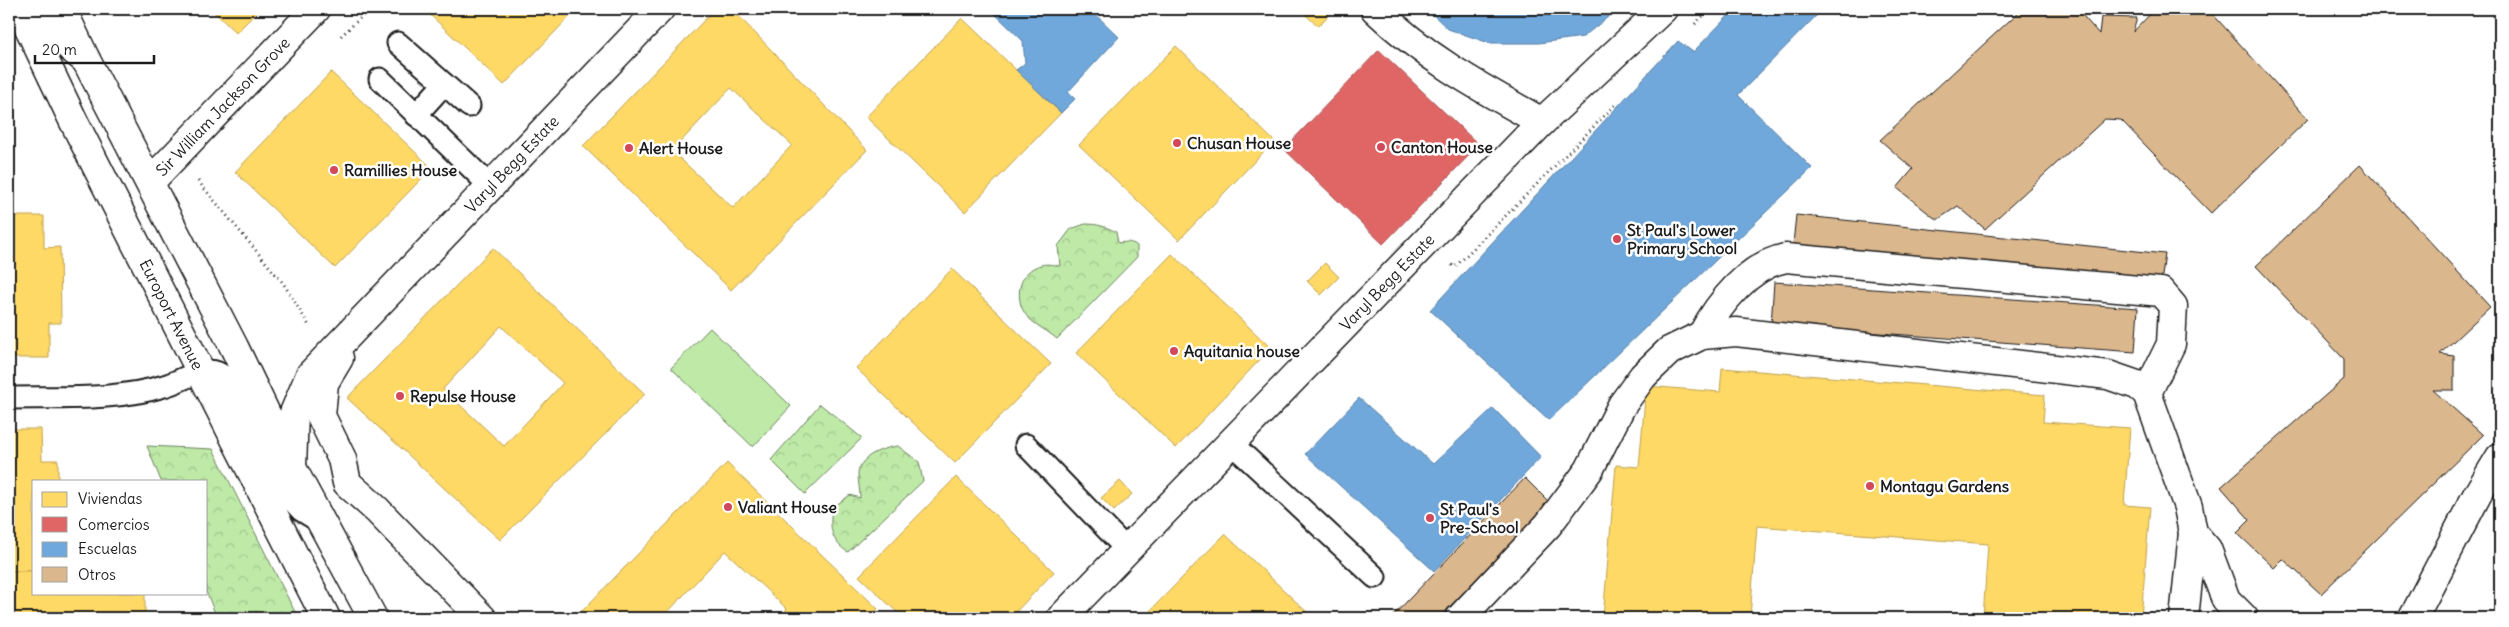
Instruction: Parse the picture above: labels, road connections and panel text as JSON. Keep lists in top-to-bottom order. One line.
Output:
{"streets":{"street":["Sir William Jackson Grove","Varyl Begg Estate","Europort Avenue"]},"places":["Chusan House","Canton House","Alert House","Ramillies House","St Paul's Lower Primary School","Aquitania house","Repulse House","Montagu Gardens","Valiant House","St Paul's Pre-School"],"legend":["Viviendas","Comercios","Escuelas","Otros"],"scale_bar":"20 m"}
